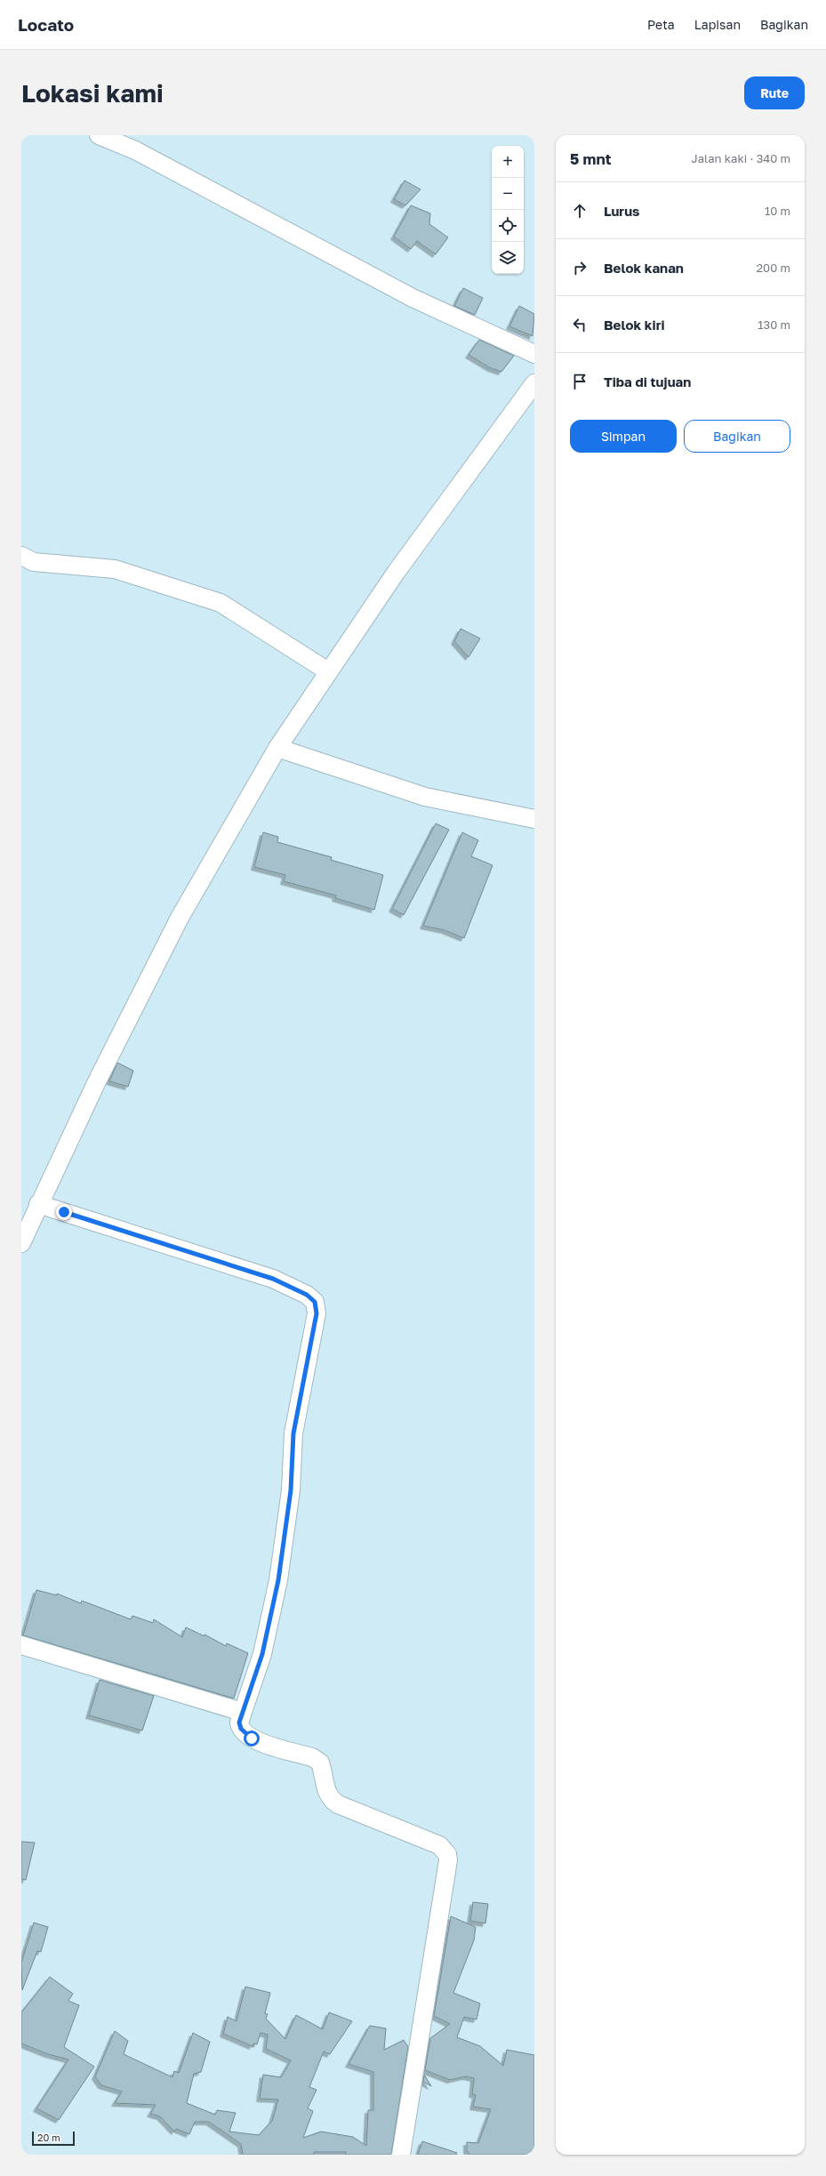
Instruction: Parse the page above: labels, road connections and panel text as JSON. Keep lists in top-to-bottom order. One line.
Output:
{"scale_bar":"20 m","page":{"header":"Locato","nav":["Peta","Lapisan","Bagikan"],"buttons":["Rute",["Simpan","Bagikan"]],"title":"Lokasi kami","heading":["5 mnt","Jalan kaki · 340 m"],"map_buttons":["+","−"],"list":[["Lurus","10 m"],["Belok kanan","200 m"],["Belok kiri","130 m"],"Tiba di tujuan"],"scale":"20 m"}}
